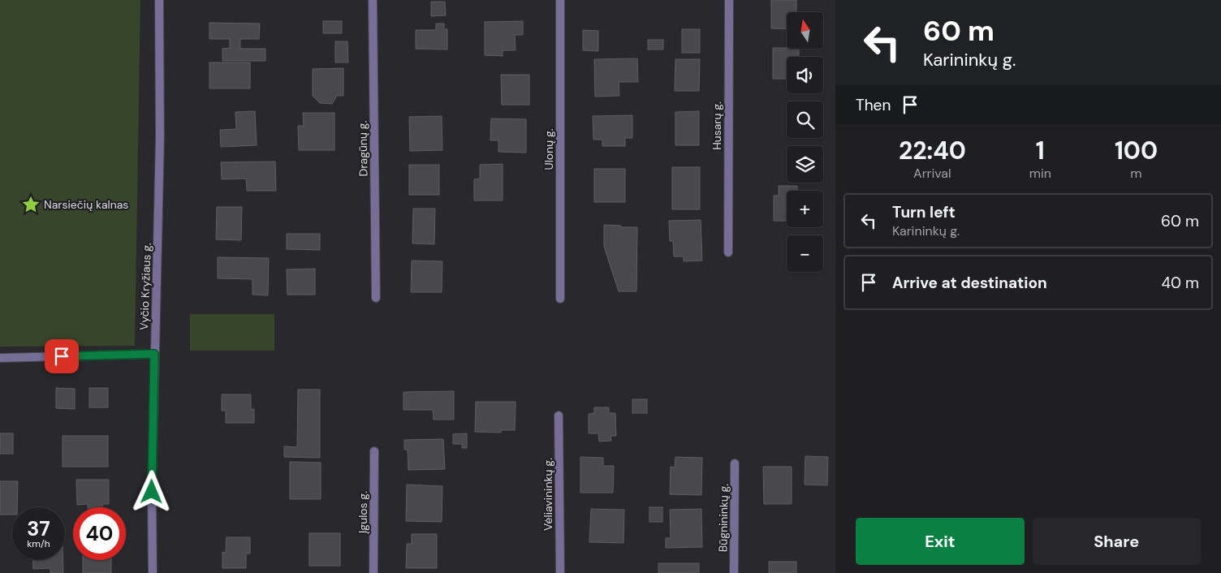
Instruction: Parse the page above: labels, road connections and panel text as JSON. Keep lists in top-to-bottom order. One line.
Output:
{"streets":{"street":["Husarų g.","Dragūnų g.","Ulonų g.","Vyčio Kryžiaus g.","Vėliavininkų g.","Įgulos g.","Būgnininkų g."]},"places":{"place":["Narsiečių kalnas"]},"north":"top","page":{"turn":["60 m","Karininkų g."],"map_buttons":["+","−"],"then":"Then","eta":["22:40","Arrival","1","min","100","m"],"list":[{"name":"Turn left","note":"Karininkų g.","value":"60 m"},{"name":"Arrive at destination","value":"40 m"}],"speed":"37 km/h","limit":"40","buttons":["Exit","Share"]}}
